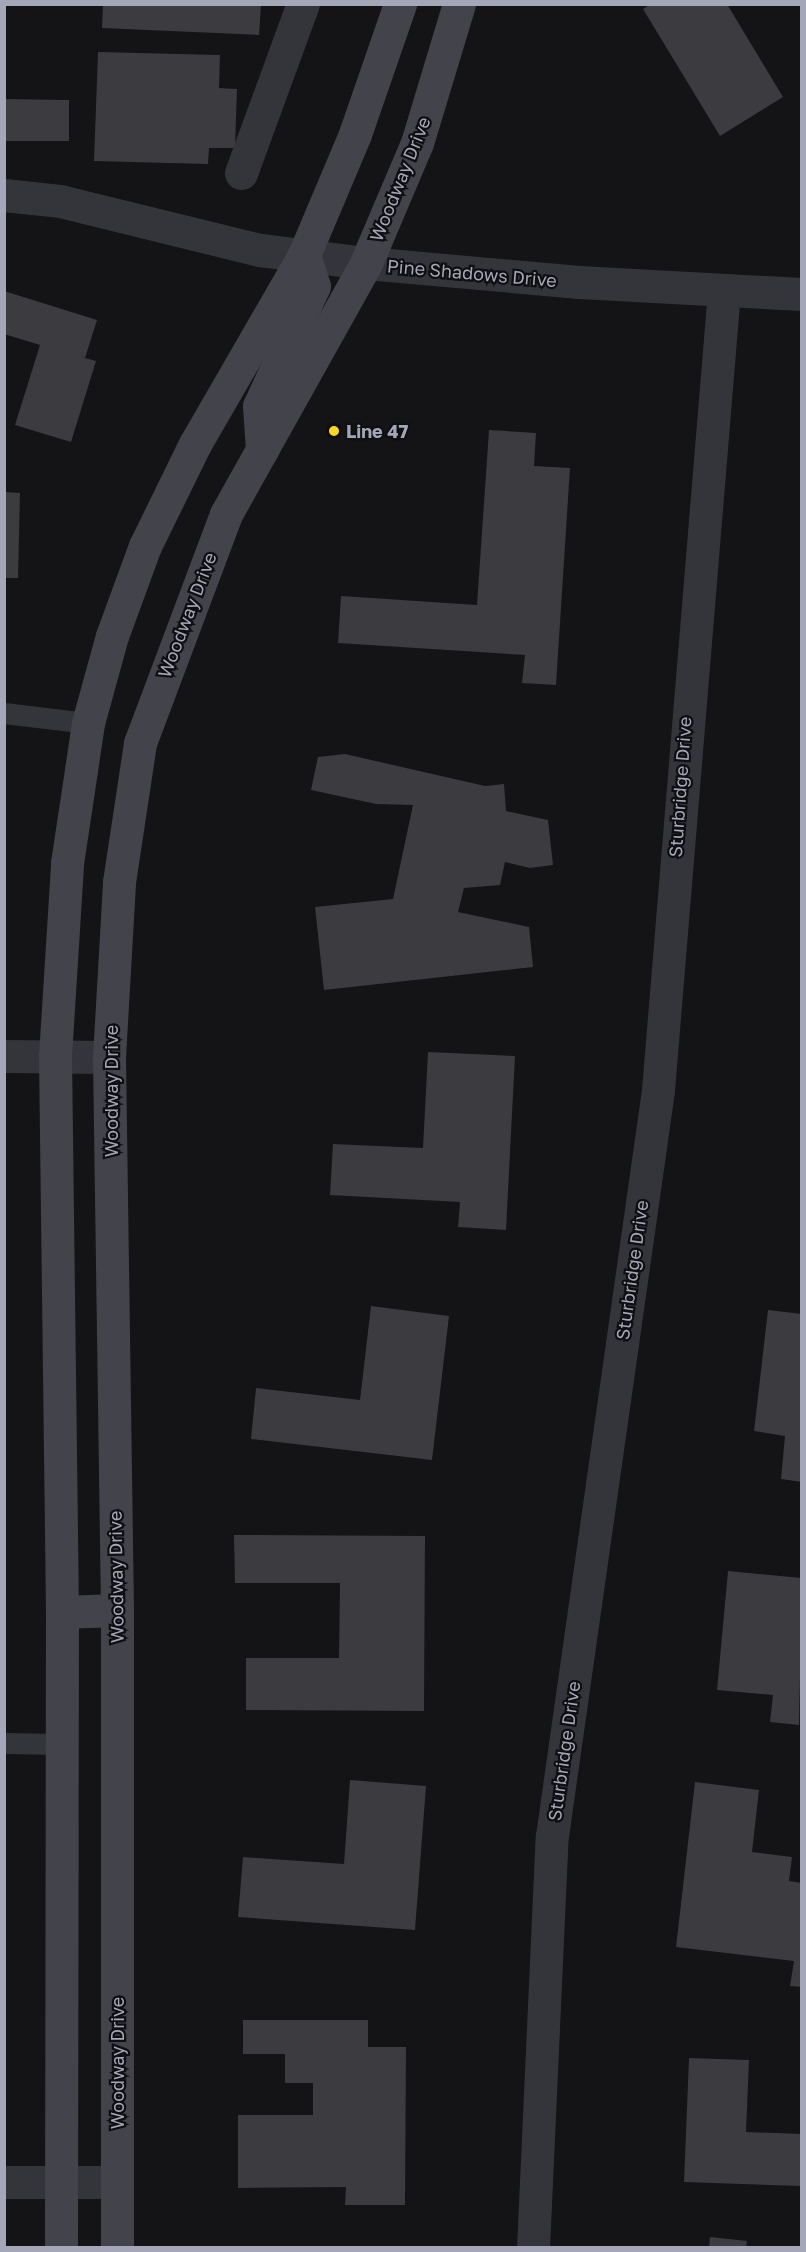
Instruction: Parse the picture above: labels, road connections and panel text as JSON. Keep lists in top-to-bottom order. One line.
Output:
{"streets":{"main road":["Woodway Drive"],"street":["Pine Shadows Drive","Sturbridge Drive"]},"crossings":[["Woodway Drive","Pine Shadows Drive"],["Pine Shadows Drive","Sturbridge Drive"]],"places":["Line 47"]}
